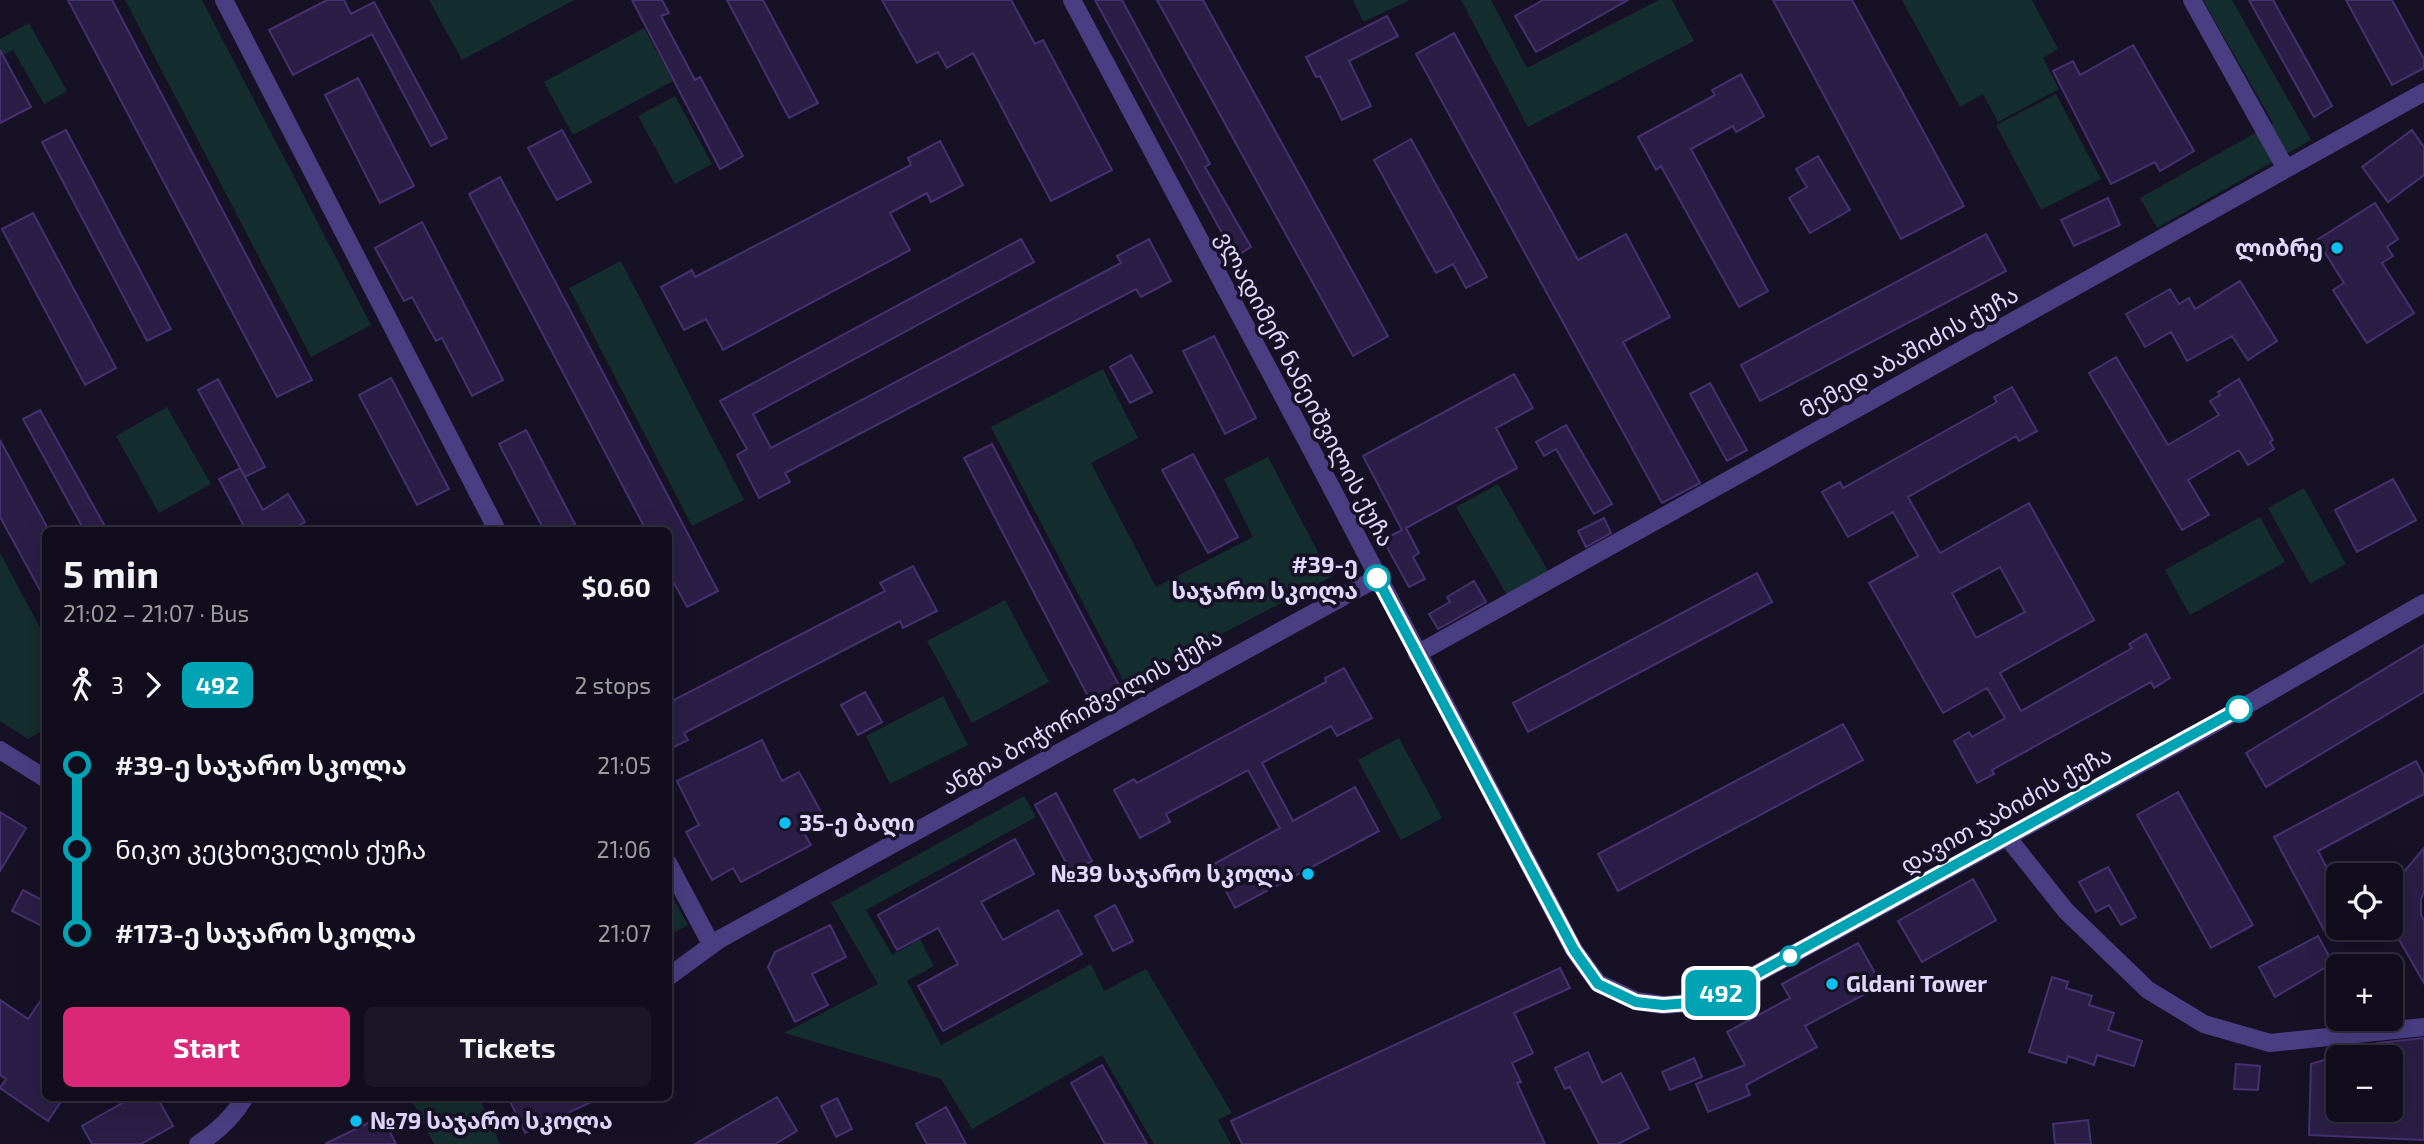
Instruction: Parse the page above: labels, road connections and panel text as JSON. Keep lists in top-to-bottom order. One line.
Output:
{"streets":{"street":["მემედ აბაშიძის ქუჩა","ვლადიმერ ნანეიშვილის ქუჩა","ანგია ბოჭორიშვილის ქუჩა","დავით ჯაბიძის ქუჩა"]},"crossings":[["მემედ აბაშიძის ქუჩა","ვლადიმერ ნანეიშვილის ქუჩა"],["ვლადიმერ ნანეიშვილის ქუჩა","ანგია ბოჭორიშვილის ქუჩა"],["ვლადიმერ ნანეიშვილის ქუჩა","დავით ჯაბიძის ქუჩა"]],"places":["ლიბრე","#39-ე საჯარო სკოლა","35-ე ბაღი","№39 საჯარო სკოლა","Gldani Tower","№79 საჯარო სკოლა"],"lines":["bus line 492"],"page":{"on_map":"492","heading":["5 min","21:02 – 21:07 · Bus","$0.60"],"legs":["3","492","2 stops"],"list":[{"name":"#39-ე საჯარო სკოლა","value":"21:05"},{"name":"ნიკო კეცხოველის ქუჩა","value":"21:06"},{"name":"#173-ე საჯარო სკოლა","value":"21:07"}],"map_buttons":["+","−"],"buttons":["Start","Tickets"]}}
